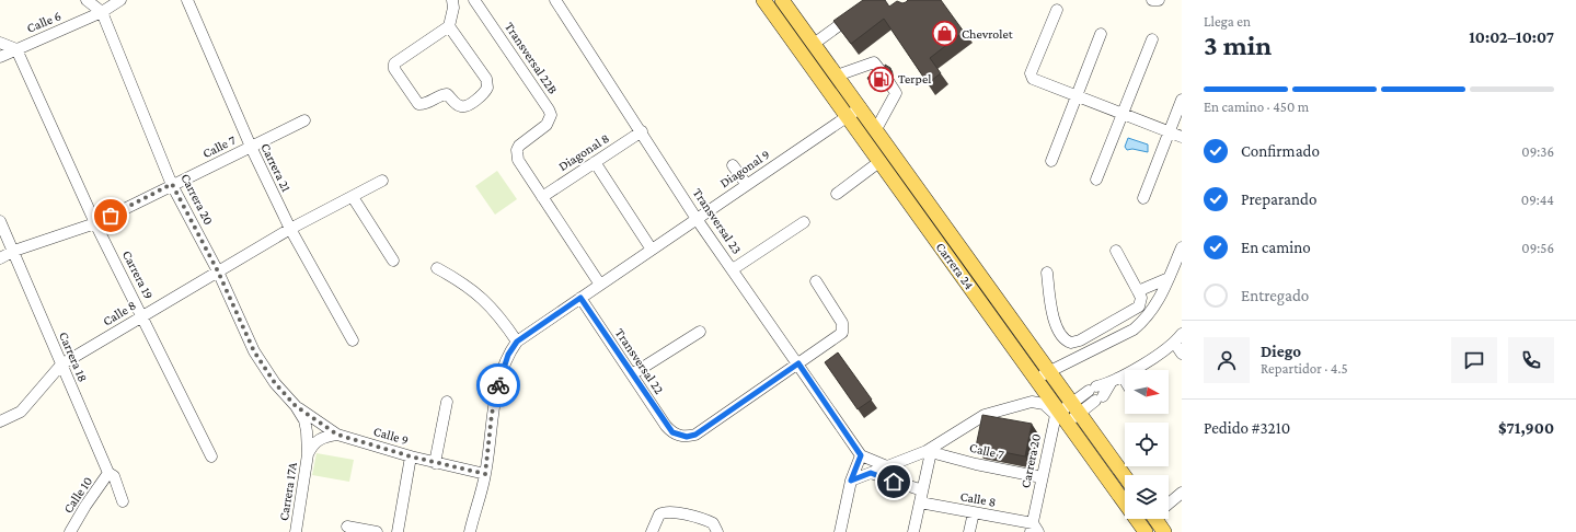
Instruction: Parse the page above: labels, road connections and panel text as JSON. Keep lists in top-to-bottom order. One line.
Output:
{"streets":{"main road":["Carrera 24"],"street":["Calle 6","Transversal 22B","Calle 7","Diagonal 8","Carrera 21","Diagonal 9","Carrera 20","Transversal 23","Carrera 19","Calle 8","Carrera 18","Transversal 22","Calle 9","Carrera 17A","Calle 10"]},"crossings":[["Calle 6","Carrera 20"],["Calle 6","Carrera 19"],["Transversal 22B","Diagonal 8"],["Calle 7","Carrera 21"],["Calle 7","Carrera 20"],["Calle 7","Carrera 19"],["Calle 7","Carrera 18"],["Diagonal 8","Transversal 23"],["Carrera 21","Calle 8"],["Diagonal 9","Transversal 23"],["Diagonal 9","Carrera 24"],["Diagonal 9","Transversal 22"],["Carrera 20","Carrera 24"],["Carrera 20","Calle 8"],["Carrera 20","Calle 9"],["Carrera 20","Carrera 17A"],["Transversal 23","Transversal 22"],["Carrera 19","Calle 8"],["Calle 8","Carrera 18"],["Carrera 18","Calle 10"],["Calle 9","Carrera 17A"]],"places":{"shop":["Chevrolet"],"fuel station":["Terpel"]},"north":"right","page":{"heading":["3 min","Llega en","10:02–10:07"],"panel":["Diego","Repartidor · 4.5","Pedido #3210","$71,900"],"bar":"En camino · 450 m","list":[["Confirmado","09:36"],["Preparando","09:44"],["En camino","09:56"],"Entregado"]}}
